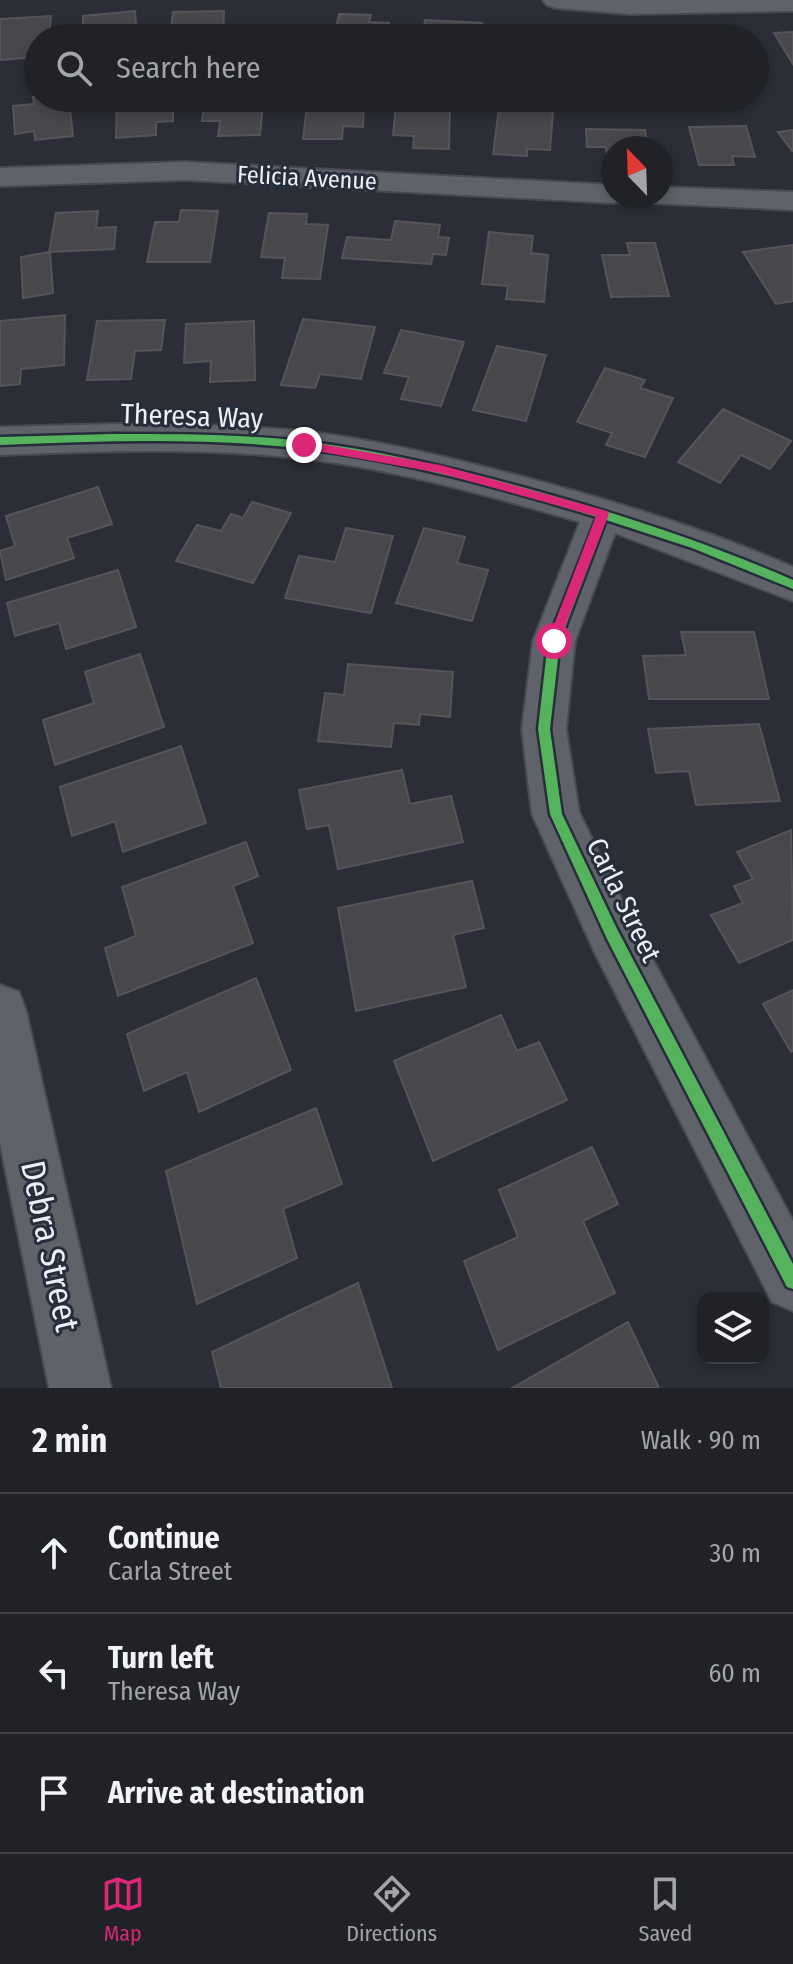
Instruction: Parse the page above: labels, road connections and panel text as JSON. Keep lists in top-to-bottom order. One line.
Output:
{"streets":{"street":["Felicia Avenue","Theresa Way","Carla Street","Debra Street"]},"crossings":[["Theresa Way","Carla Street"]],"north":"top left","page":{"search":"Search here","heading":["2 min","Walk · 90 m"],"list":[["Continue","Carla Street","30 m"],["Turn left","Theresa Way","60 m"],"Arrive at destination"],"nav":["Map","Directions","Saved"]}}
